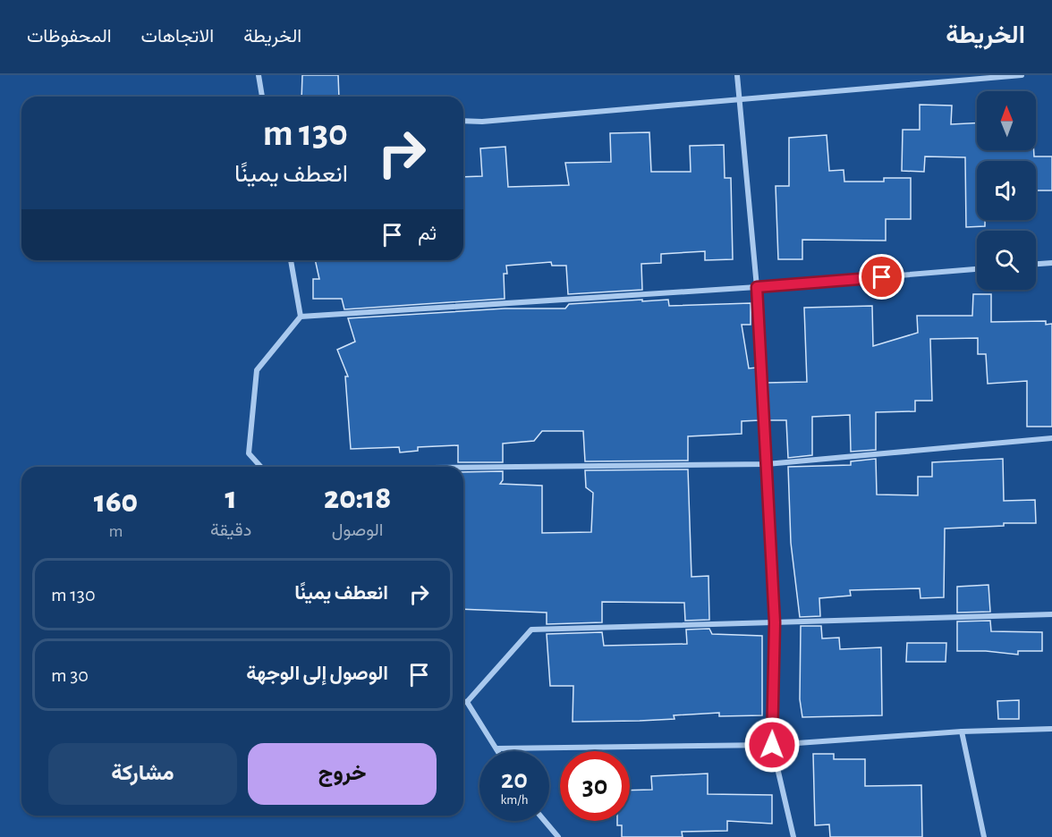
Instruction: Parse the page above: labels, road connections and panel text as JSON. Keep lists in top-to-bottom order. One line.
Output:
{"north":"top","page":{"header":"الخريطة","nav":["الخريطة","الاتجاهات","المحفوظات"],"turn":["130 m","انعطف يمينًا"],"then":"ثم","eta":["20:18","الوصول","1","دقيقة","160","m"],"list":[{"name":"انعطف يمينًا","value":"130 m"},{"name":"الوصول إلى الوجهة","value":"30 m"}],"buttons":["خروج","مشاركة"],"speed":"20 km/h","limit":"30"}}
